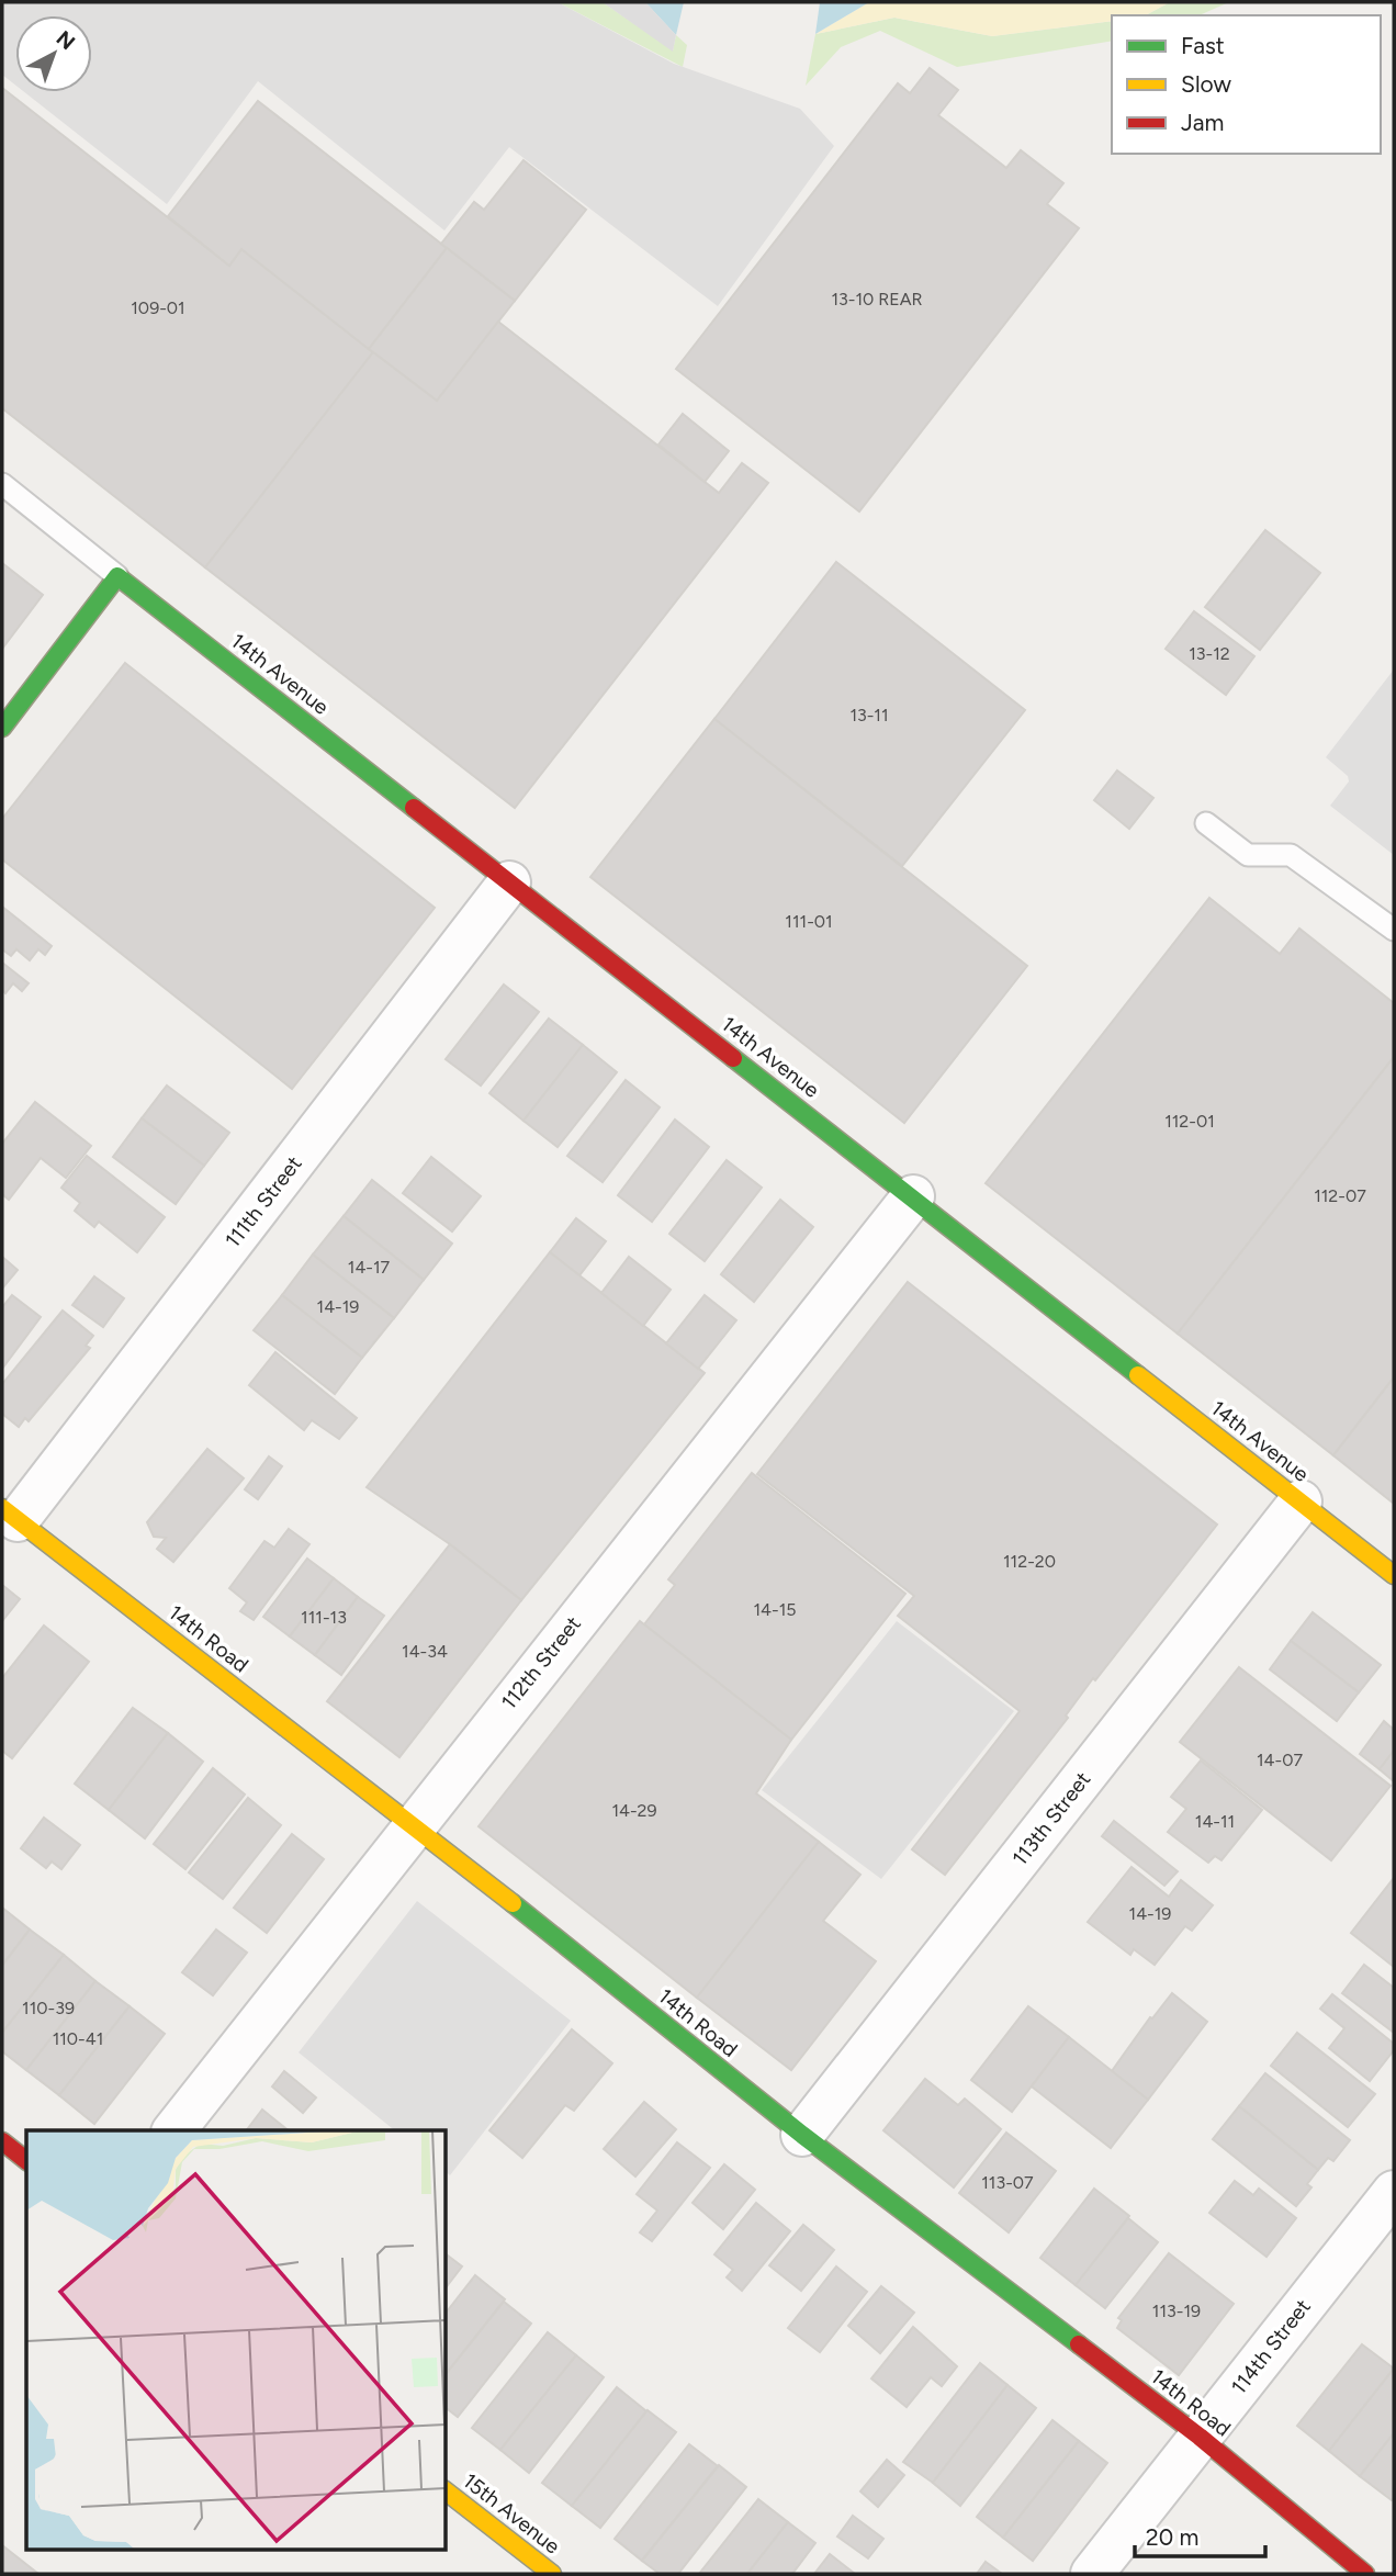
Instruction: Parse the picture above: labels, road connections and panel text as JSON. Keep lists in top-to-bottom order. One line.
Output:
{"streets":{"street":["14th Avenue","111th Street","14th Road","112th Street","113th Street","114th Street","15th Avenue"]},"crossings":[["14th Avenue","111th Street"],["14th Avenue","112th Street"],["14th Avenue","113th Street"],["111th Street","14th Road"],["14th Road","112th Street"],["14th Road","113th Street"],["14th Road","114th Street"]],"house_numbers":["13-10 REAR","109-01","13-12","13-11","111-01","112-01","112-07","14-17","14-19","112-20","14-15","111-13","14-34","14-07","14-29","14-11","14-19","110-39","110-41","113-07","113-19"],"legend":["Fast","Slow","Jam"],"scale_bar":"20 m","north":"top right"}
